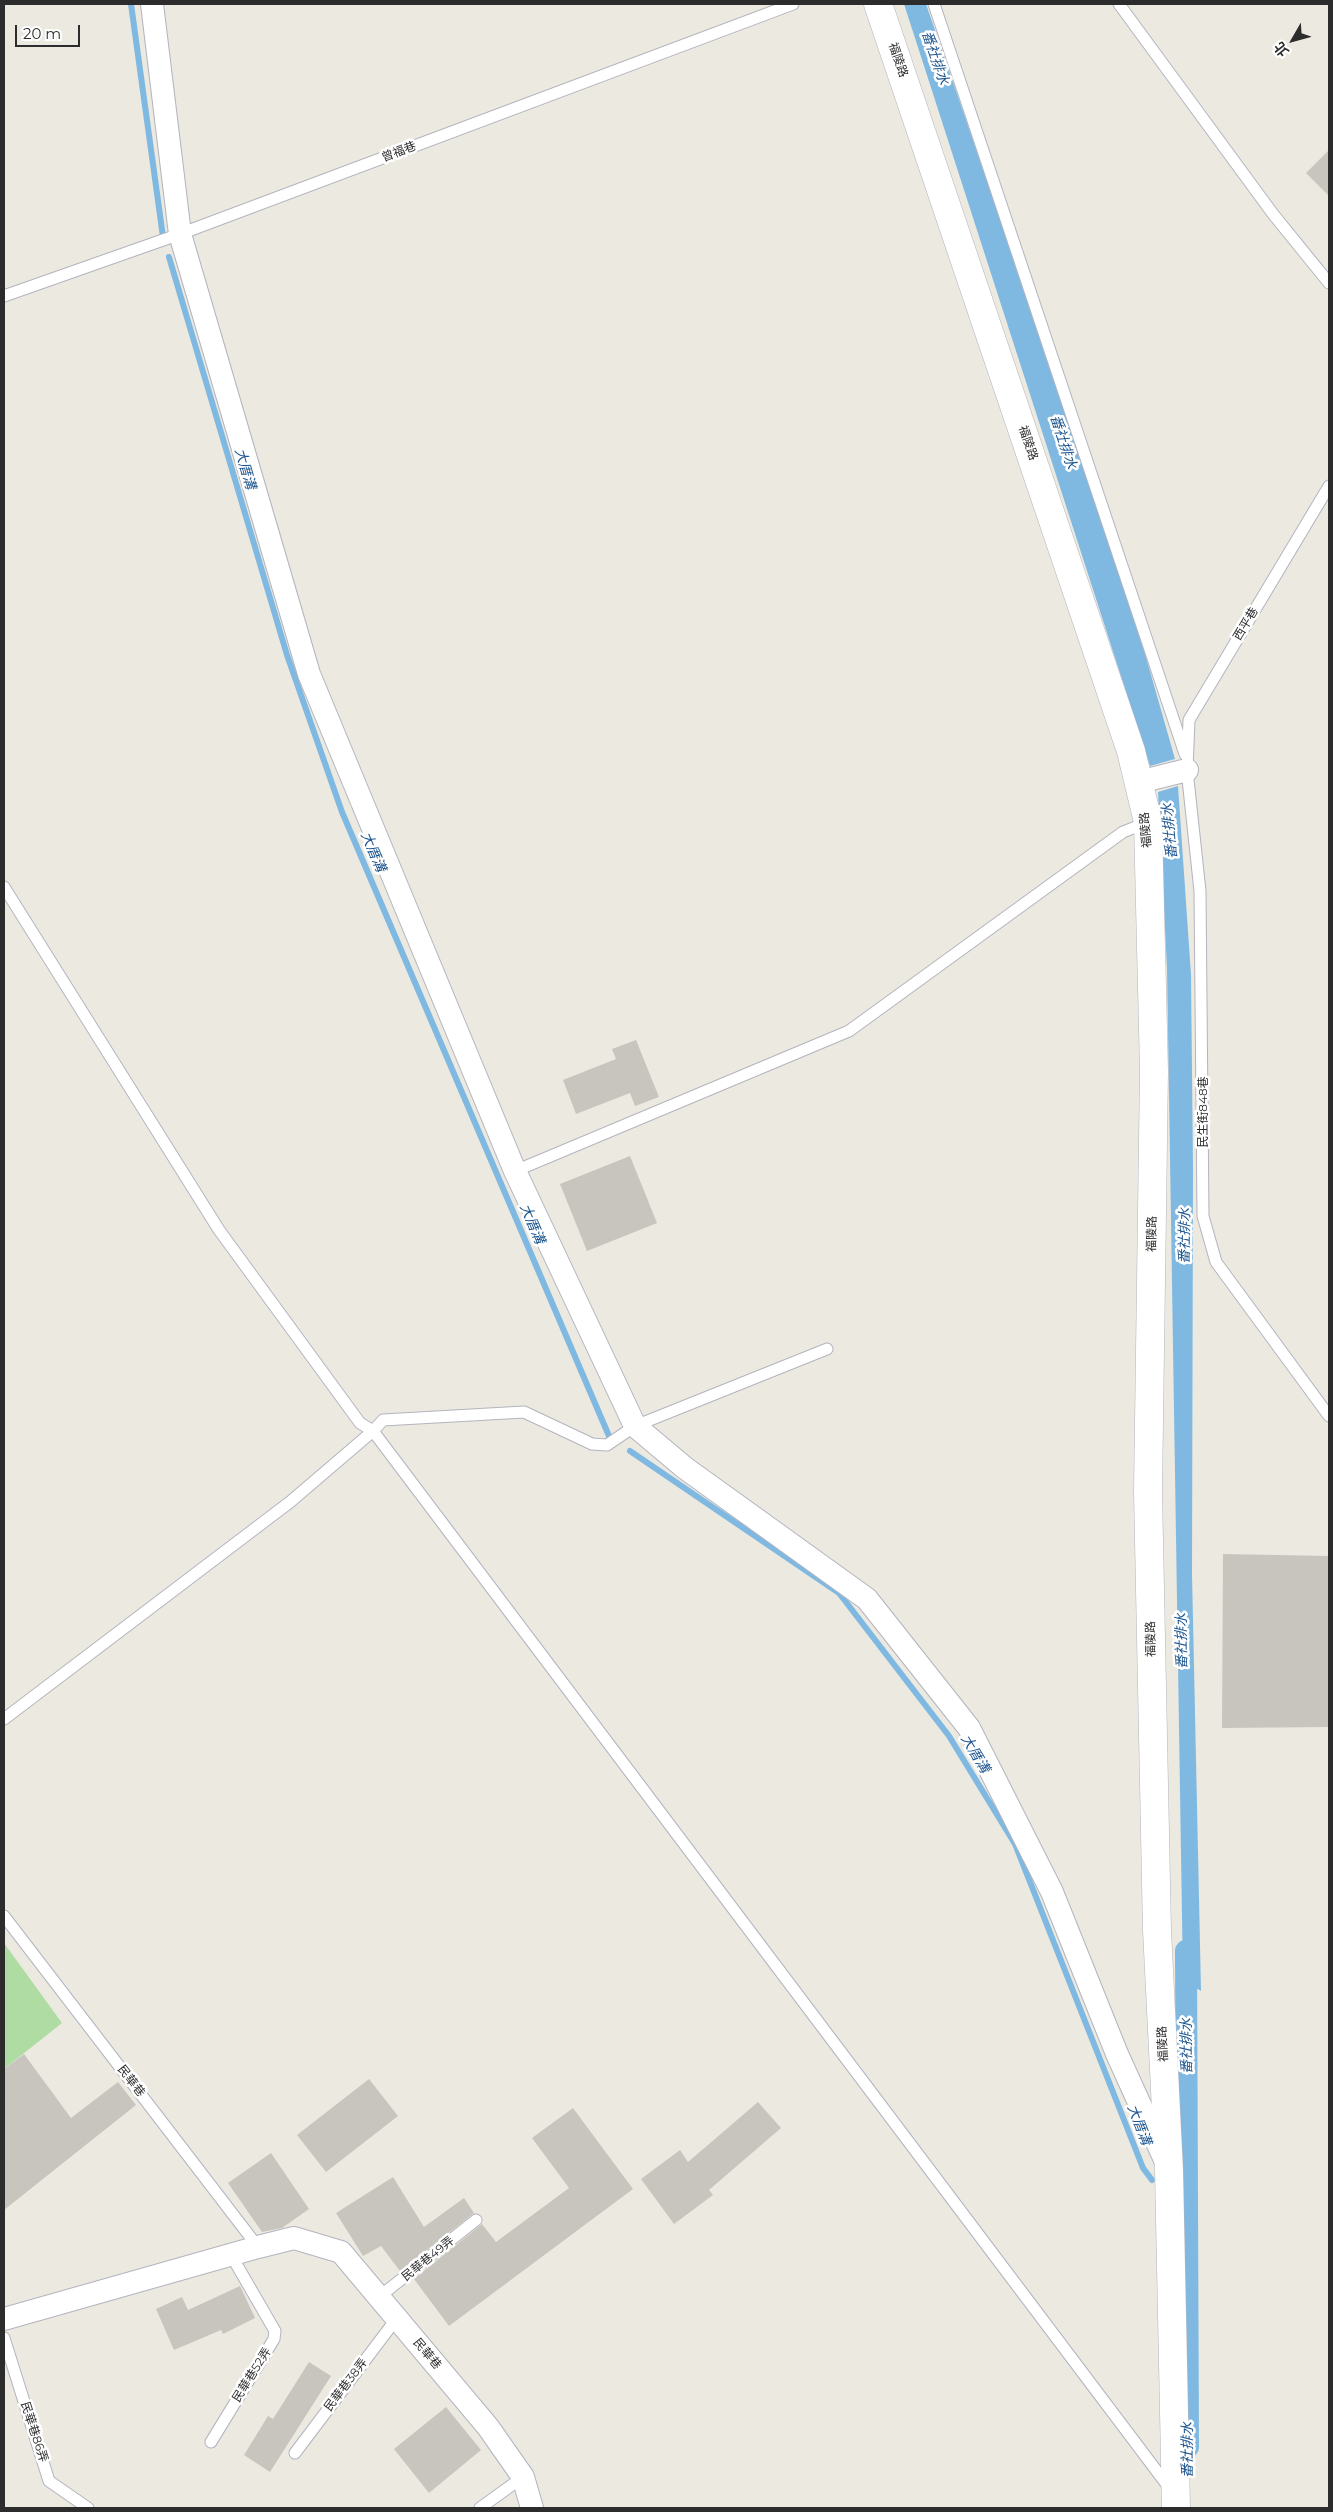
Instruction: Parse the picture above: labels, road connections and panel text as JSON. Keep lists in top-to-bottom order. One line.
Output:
{"streets":{"street":["福陵路","民華巷"],"lane":["曾福巷","西平巷","民生街848巷","民華巷49弄","民華巷52弄","民華巷38弄","民華巷86弄"]},"crossings":[["西平巷","民生街848巷"],["民華巷","民華巷49弄"],["民華巷","民華巷52弄"],["民華巷","民華巷38弄"]],"water":["番社排水","大厝溝"],"scale_bar":"20 m","north":"bottom left"}
